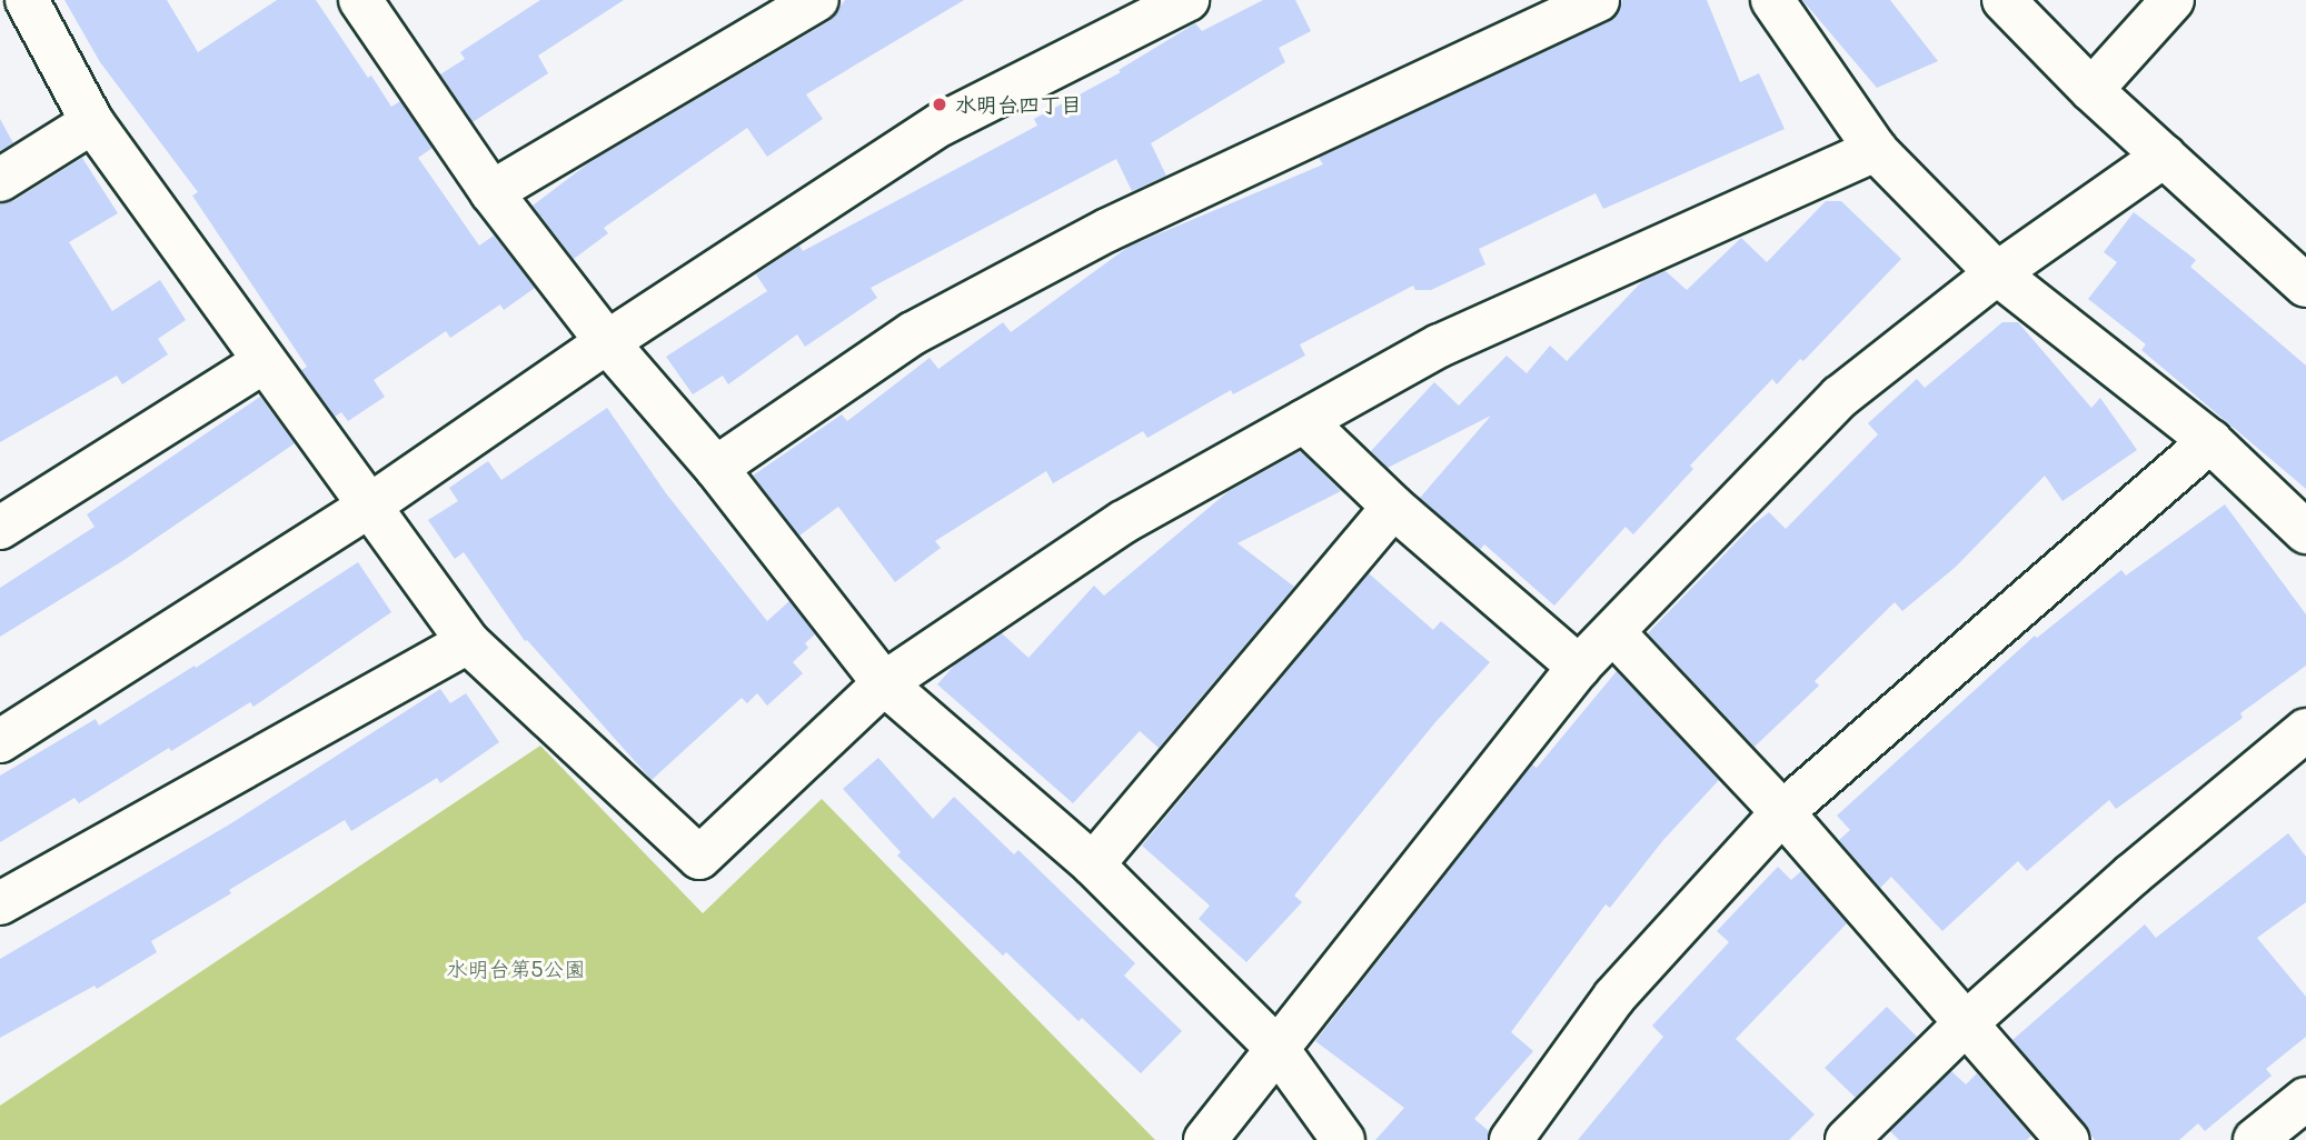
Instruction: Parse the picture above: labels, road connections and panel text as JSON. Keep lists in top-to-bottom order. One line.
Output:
{"parks":["水明台第5公園"],"places":["水明台四丁目"]}
